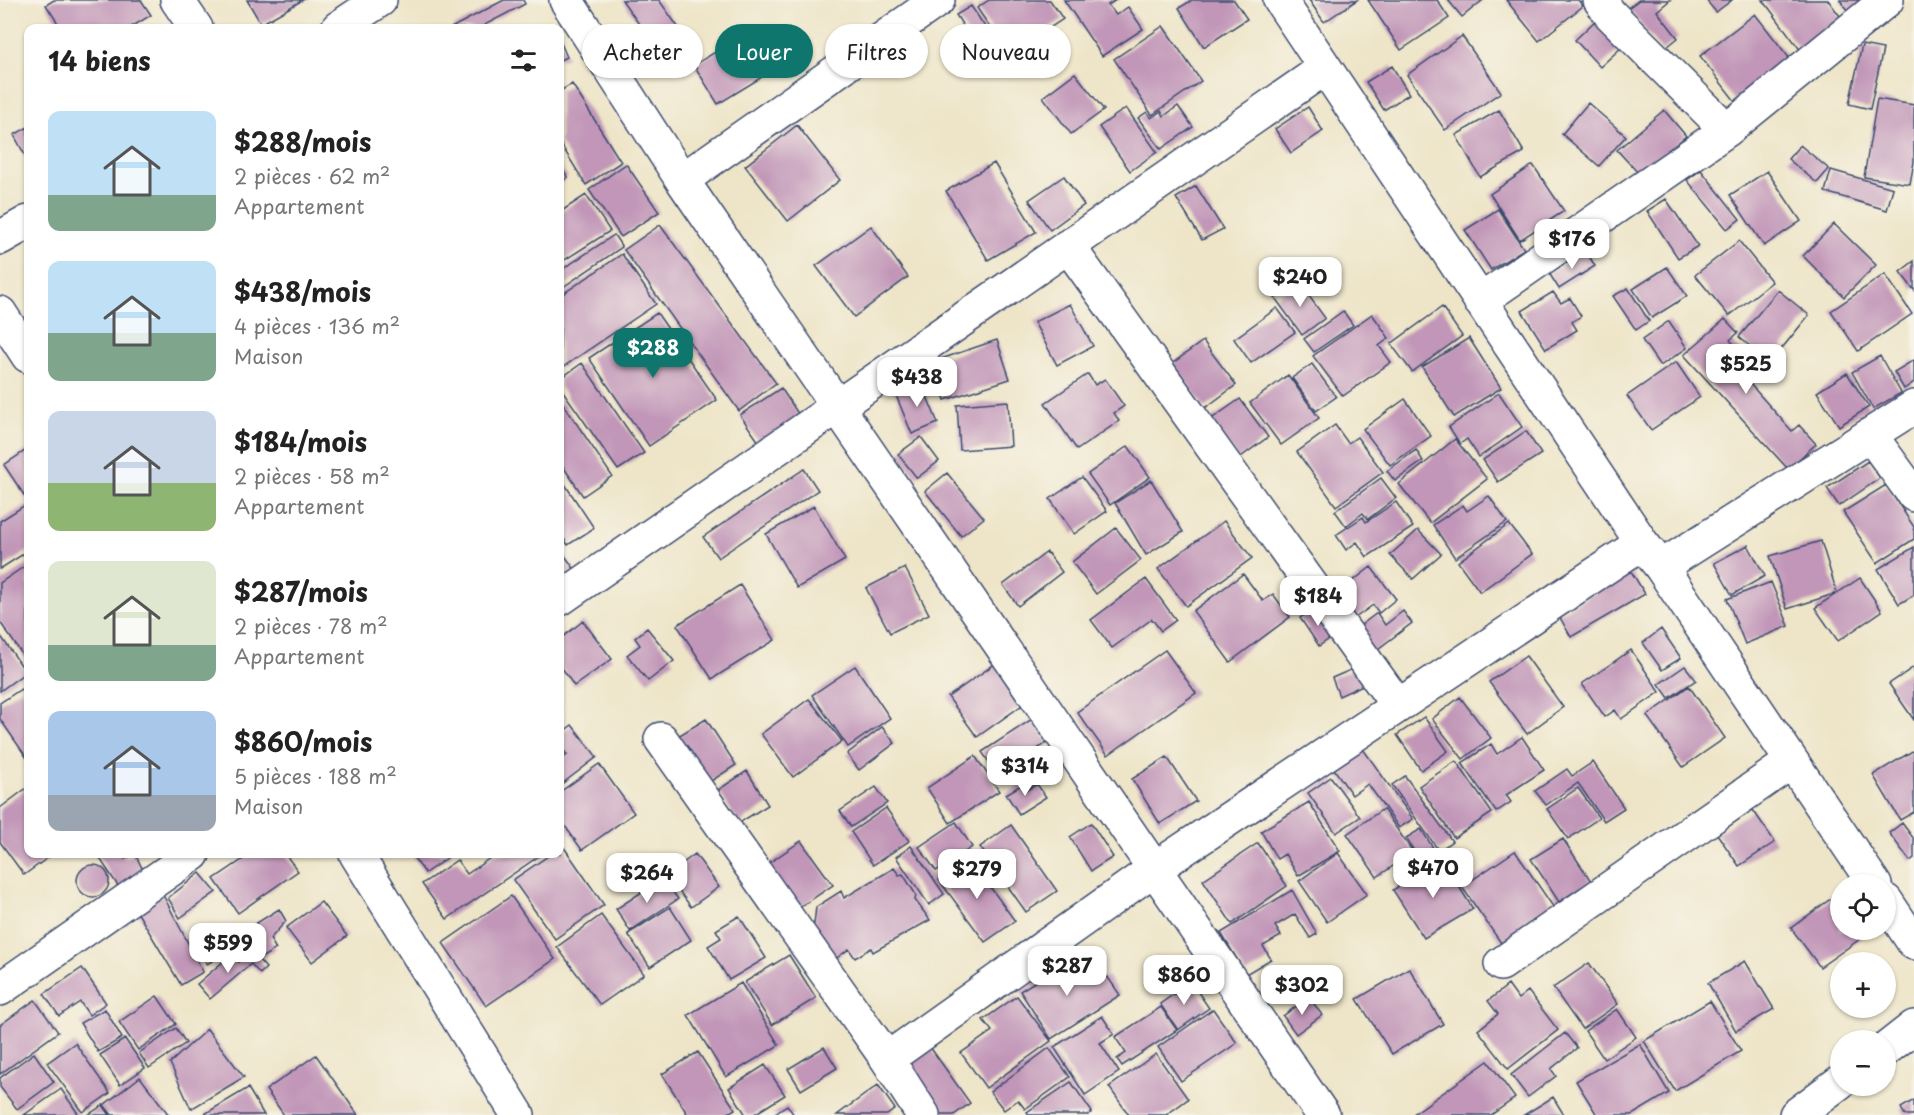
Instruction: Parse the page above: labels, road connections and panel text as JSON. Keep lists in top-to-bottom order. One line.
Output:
{"page":{"chip":["Acheter","Louer","Filtres","Nouveau"],"heading":"14 biens","list":[{"name":"$288/mois","note":"2 pièces · 62 m² · Appartement"},{"name":"$438/mois","note":"4 pièces · 136 m² · Maison"},{"name":"$184/mois","note":"2 pièces · 58 m² · Appartement"},{"name":"$287/mois","note":"2 pièces · 78 m² · Appartement"},{"name":"$860/mois","note":"5 pièces · 188 m² · Maison"}],"price":["$176","$240","$288","$525","$438","$184","$314","$470","$279","$264","$599","$287","$860","$302"],"map_buttons":["+","−"]}}
